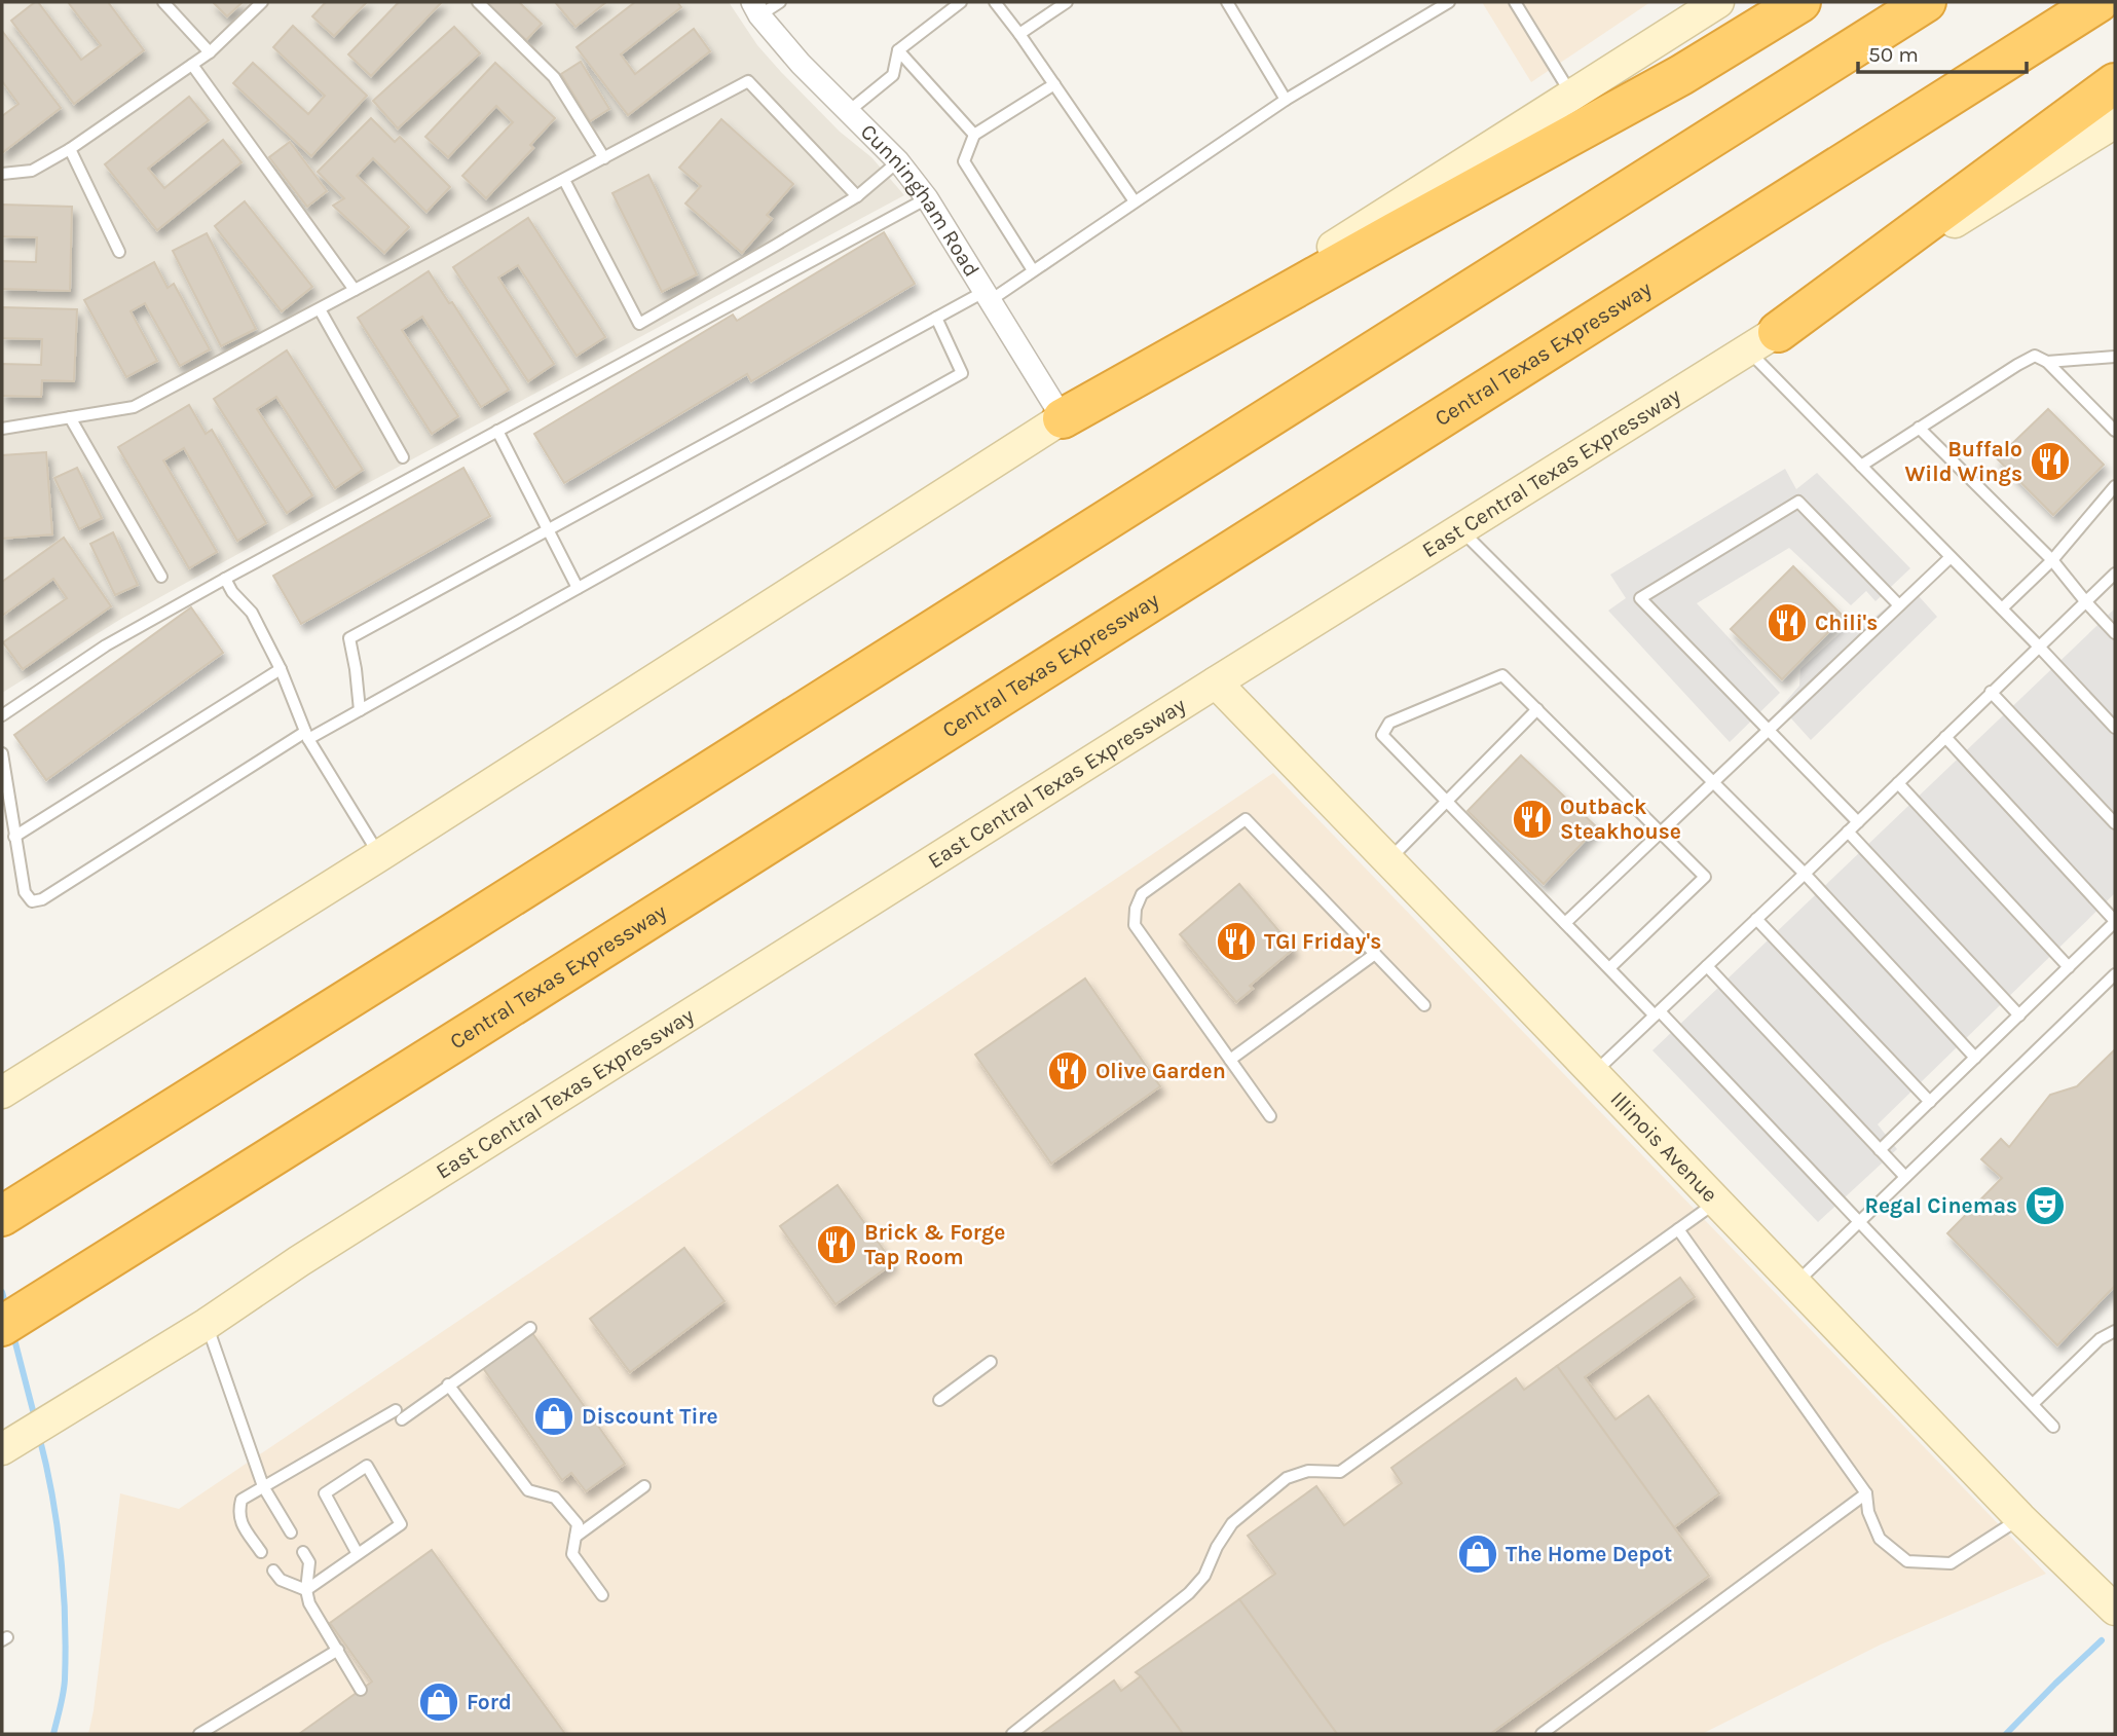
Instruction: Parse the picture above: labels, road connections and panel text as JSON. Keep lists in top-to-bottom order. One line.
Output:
{"streets":{"highway":["Central Texas Expressway"],"main road":["East Central Texas Expressway","Illinois Avenue"],"street":["Cunningham Road"]},"crossings":[["East Central Texas Expressway","Illinois Avenue"]],"places":{"restaurant":["Buffalo Wild Wings","Chili's","Outback Steakhouse","TGI Friday's","Olive Garden","Brick & Forge Tap Room"],"theatre":["Regal Cinemas"],"shop":["Discount Tire","The Home Depot","Ford"]},"scale_bar":"50 m"}
